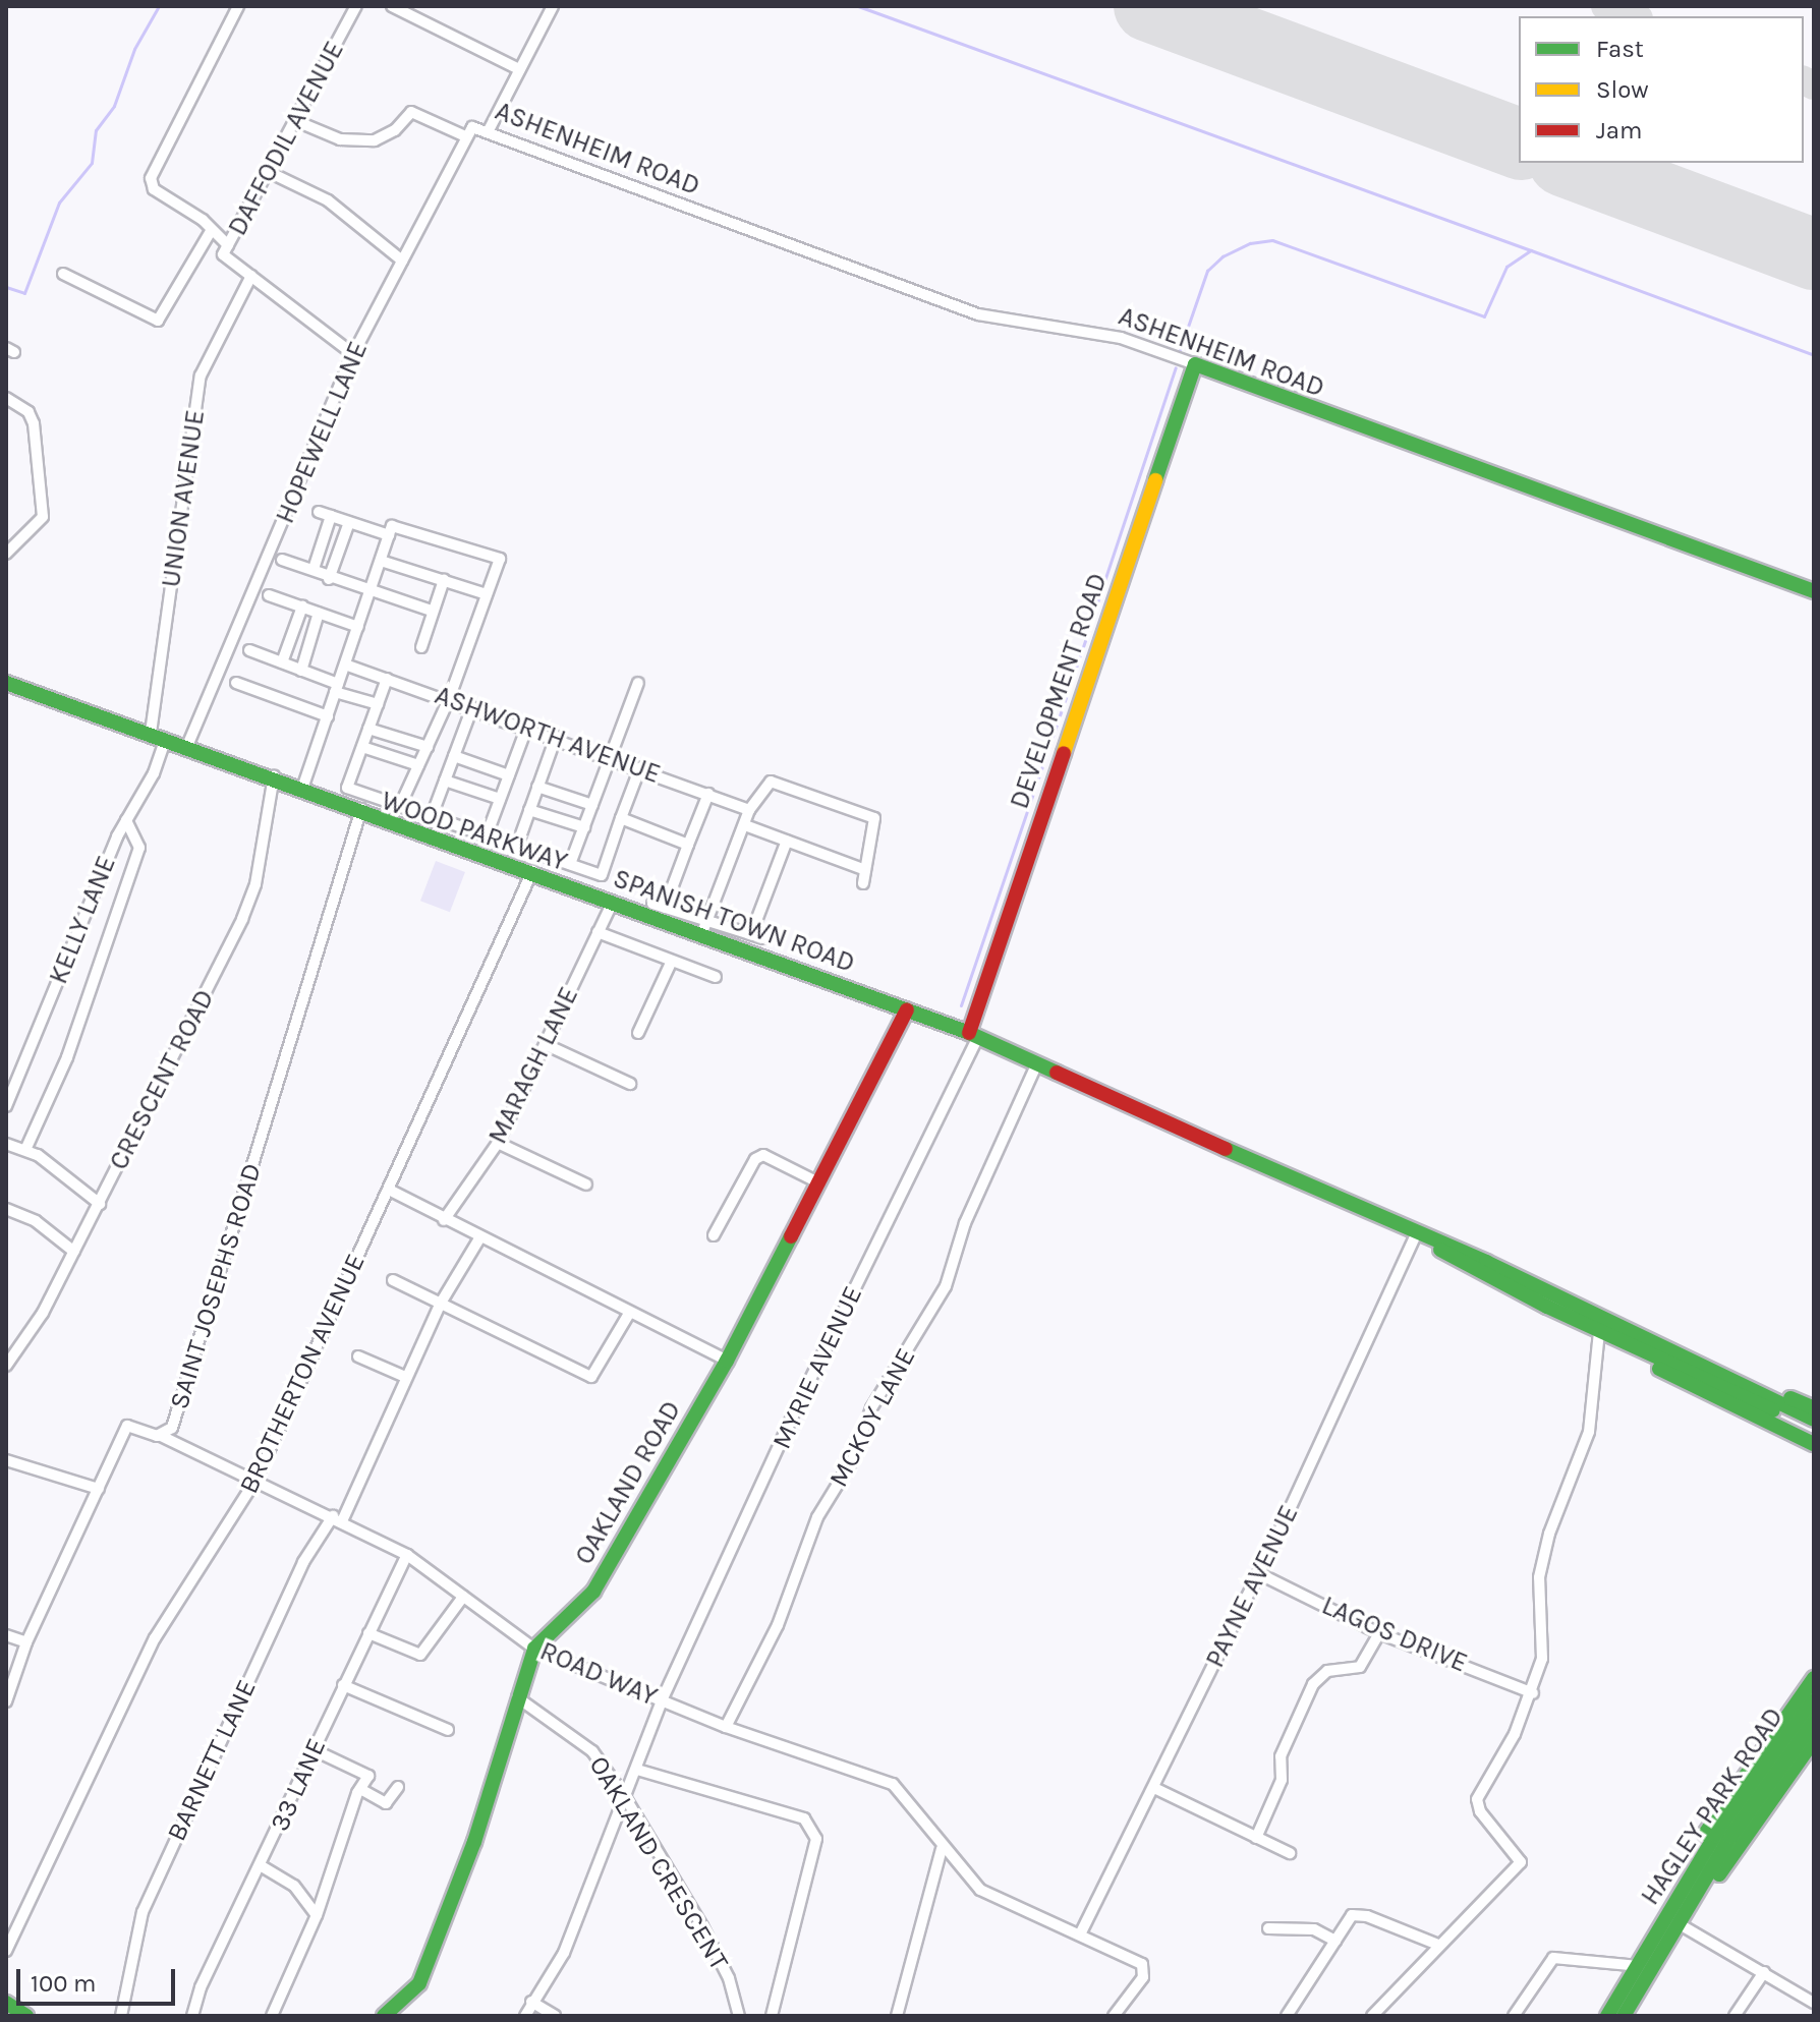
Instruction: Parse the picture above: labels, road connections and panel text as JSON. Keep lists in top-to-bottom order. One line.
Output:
{"streets":{"main road":["ASHENHEIM ROAD","DEVELOPMENT ROAD","SPANISH TOWN ROAD","OAKLAND ROAD","HAGLEY PARK ROAD"],"street":["DAFFODIL AVENUE","HOPEWELL LANE","UNION AVENUE","ASHWORTH AVENUE","WOOD PARKWAY","KELLY LANE","MARAGH LANE","CRESCENT ROAD","SAINT JOSEPHS ROAD","MYRIE AVENUE","BROTHERTON AVENUE","MCKOY LANE","PAYNE AVENUE","LAGOS DRIVE","ROAD WAY","BARNETT LANE","33 LANE","OAKLAND CRESCENT"]},"crossings":[["DAFFODIL AVENUE","HOPEWELL LANE"],["DAFFODIL AVENUE","UNION AVENUE"],["ASHENHEIM ROAD","HOPEWELL LANE"],["ASHENHEIM ROAD","DEVELOPMENT ROAD"],["HOPEWELL LANE","SPANISH TOWN ROAD"],["UNION AVENUE","SPANISH TOWN ROAD"],["DEVELOPMENT ROAD","SPANISH TOWN ROAD"],["DEVELOPMENT ROAD","MYRIE AVENUE"],["KELLY LANE","SPANISH TOWN ROAD"],["SPANISH TOWN ROAD","MARAGH LANE"],["SPANISH TOWN ROAD","CRESCENT ROAD"],["SPANISH TOWN ROAD","SAINT JOSEPHS ROAD"],["SPANISH TOWN ROAD","MYRIE AVENUE"],["SPANISH TOWN ROAD","BROTHERTON AVENUE"],["SPANISH TOWN ROAD","MCKOY LANE"],["SPANISH TOWN ROAD","OAKLAND ROAD"],["SPANISH TOWN ROAD","PAYNE AVENUE"],["SAINT JOSEPHS ROAD","ROAD WAY"],["MYRIE AVENUE","ROAD WAY"],["MYRIE AVENUE","OAKLAND CRESCENT"],["BROTHERTON AVENUE","ROAD WAY"],["MCKOY LANE","ROAD WAY"],["OAKLAND ROAD","ROAD WAY"],["OAKLAND ROAD","OAKLAND CRESCENT"],["PAYNE AVENUE","LAGOS DRIVE"],["PAYNE AVENUE","ROAD WAY"],["ROAD WAY","BARNETT LANE"],["ROAD WAY","33 LANE"]],"legend":["Fast","Slow","Jam"],"scale_bar":"100 m"}
